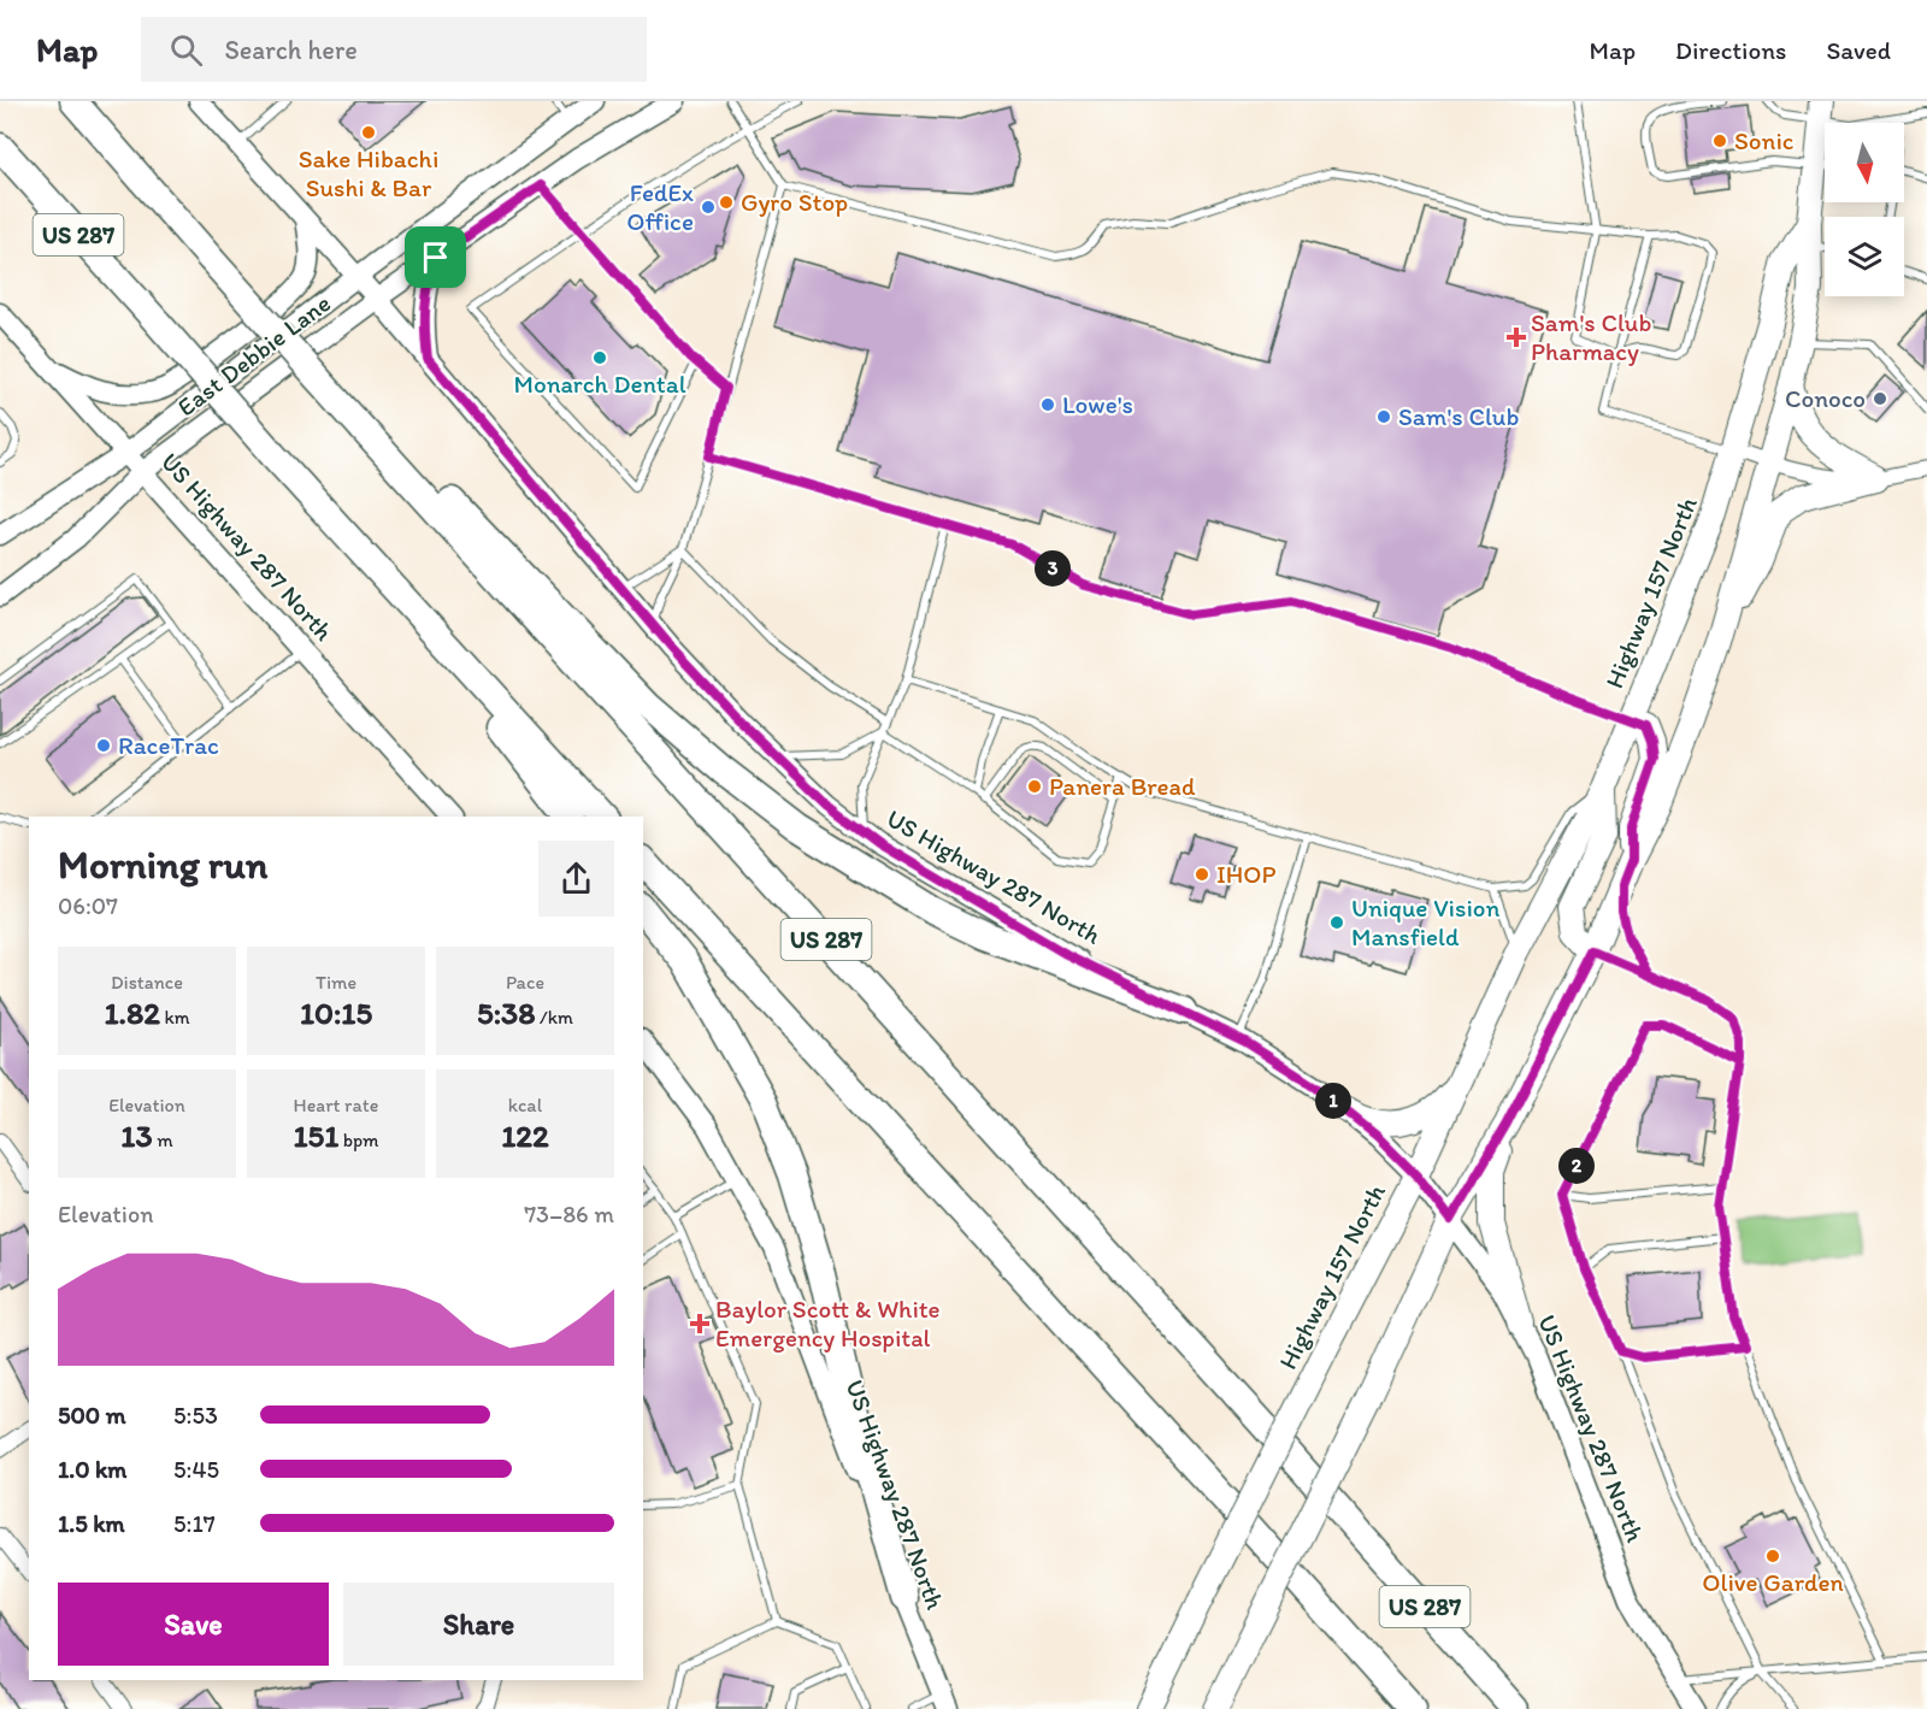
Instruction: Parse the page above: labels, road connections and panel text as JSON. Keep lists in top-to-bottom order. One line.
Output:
{"streets":{"highway":["US 287"],"main road":["East Debbie Lane","US Highway 287 North","Highway 157 North"]},"crossings":[["East Debbie Lane","US Highway 287 North"],["US Highway 287 North","Highway 157 North"]],"places":{"other":["Sake Hibachi Sushi & Bar","Sonic","Gyro Stop","FedEx Office","Monarch Dental","Conoco","Lowe's","Sam's Club","RaceTrac","Panera Bread","IHOP","Unique Vision Mansfield","Olive Garden"],"health":["Sam's Club Pharmacy","Baylor Scott & White Emergency Hospital"]},"north":"bottom","page":{"header":"Map","search":"Search here","nav":["Map","Directions","Saved"],"pins":["3","1","2"],"heading":["Morning run","06:07"],"stats":[["Distance","1.82 km"],["Time","10:15"],["Pace","5:38 /km"],["Elevation","13 m"],["Heart rate","151 bpm"],["kcal","122"]],"chart":["Elevation","73–86 m"],"list":[{"name":"500 m","note":"5:53"},{"name":"1.0 km","note":"5:45"},{"name":"1.5 km","note":"5:17"}],"buttons":["Save","Share"]}}
